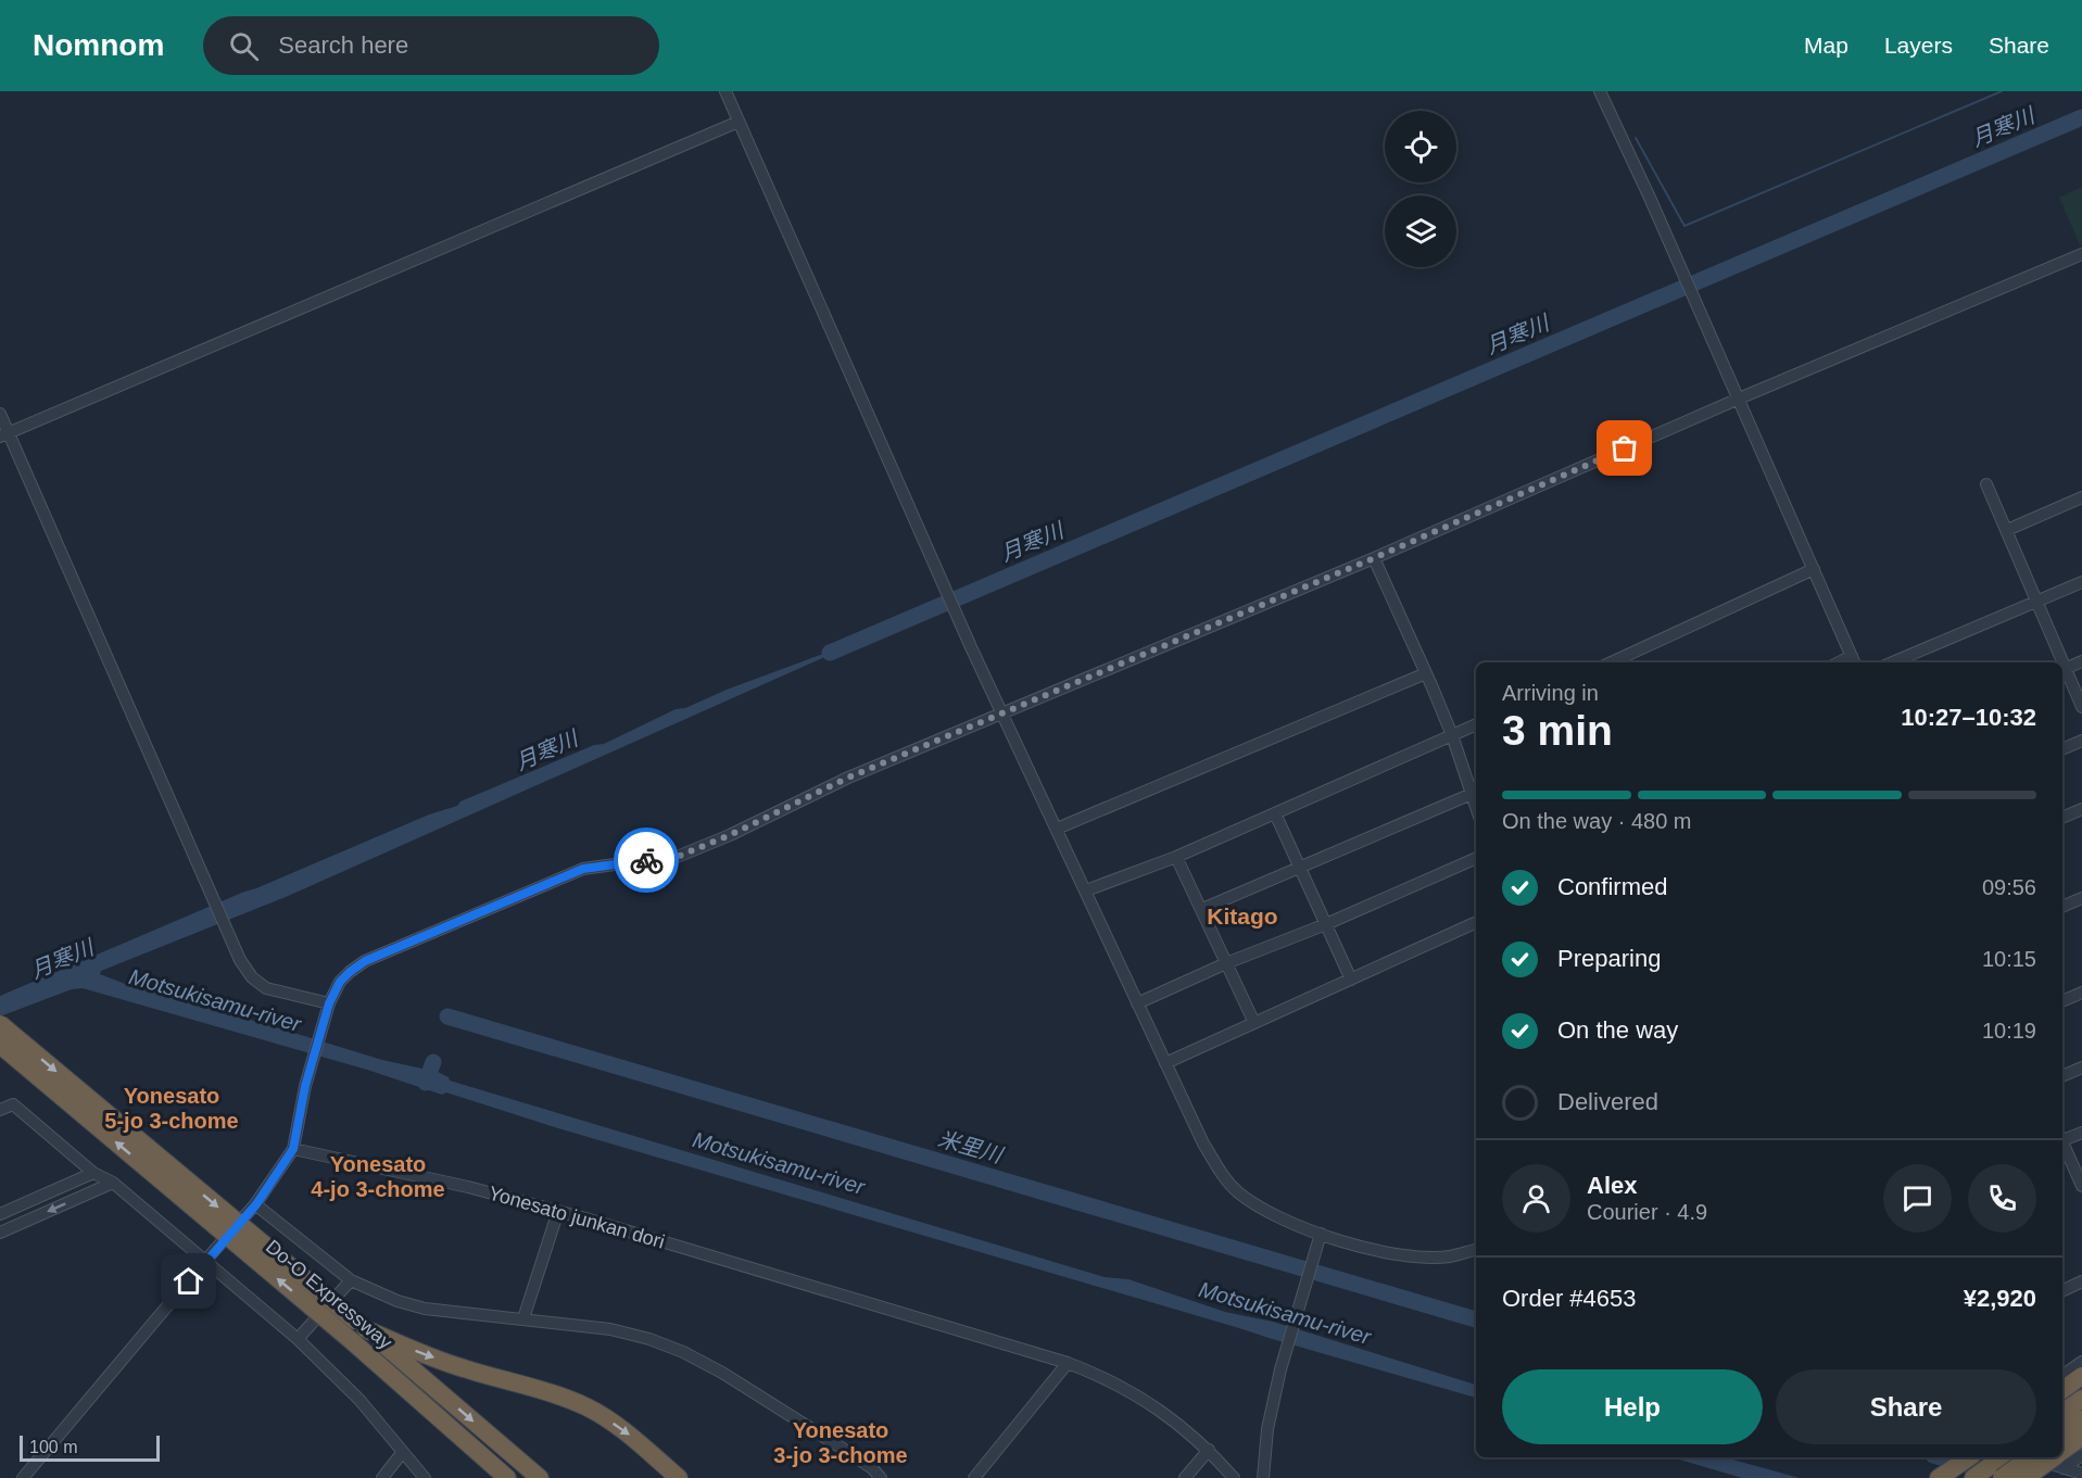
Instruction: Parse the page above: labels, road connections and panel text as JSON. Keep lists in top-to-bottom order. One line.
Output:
{"streets":{"highway":["Do-O Expressway"],"street":["Yonesato junkan dori"]},"districts":["Kitago","Yonesato 5-jo 3-chome","Yonesato 4-jo 3-chome","Yonesato 3-jo 3-chome"],"water":["月寒川","Motsukisamu-river","米里川"],"scale_bar":"100 m","page":{"header":"Nomnom","search":"Search here","nav":["Map","Layers","Share"],"heading":["3 min","Arriving in","10:27–10:32"],"panel":["Alex","Courier · 4.9","Order #4653","¥2,920"],"bar":"On the way · 480 m","list":[["Confirmed","09:56"],["Preparing","10:15"],["On the way","10:19"],"Delivered"],"buttons":["Help","Share"],"scale":"100 m"}}
